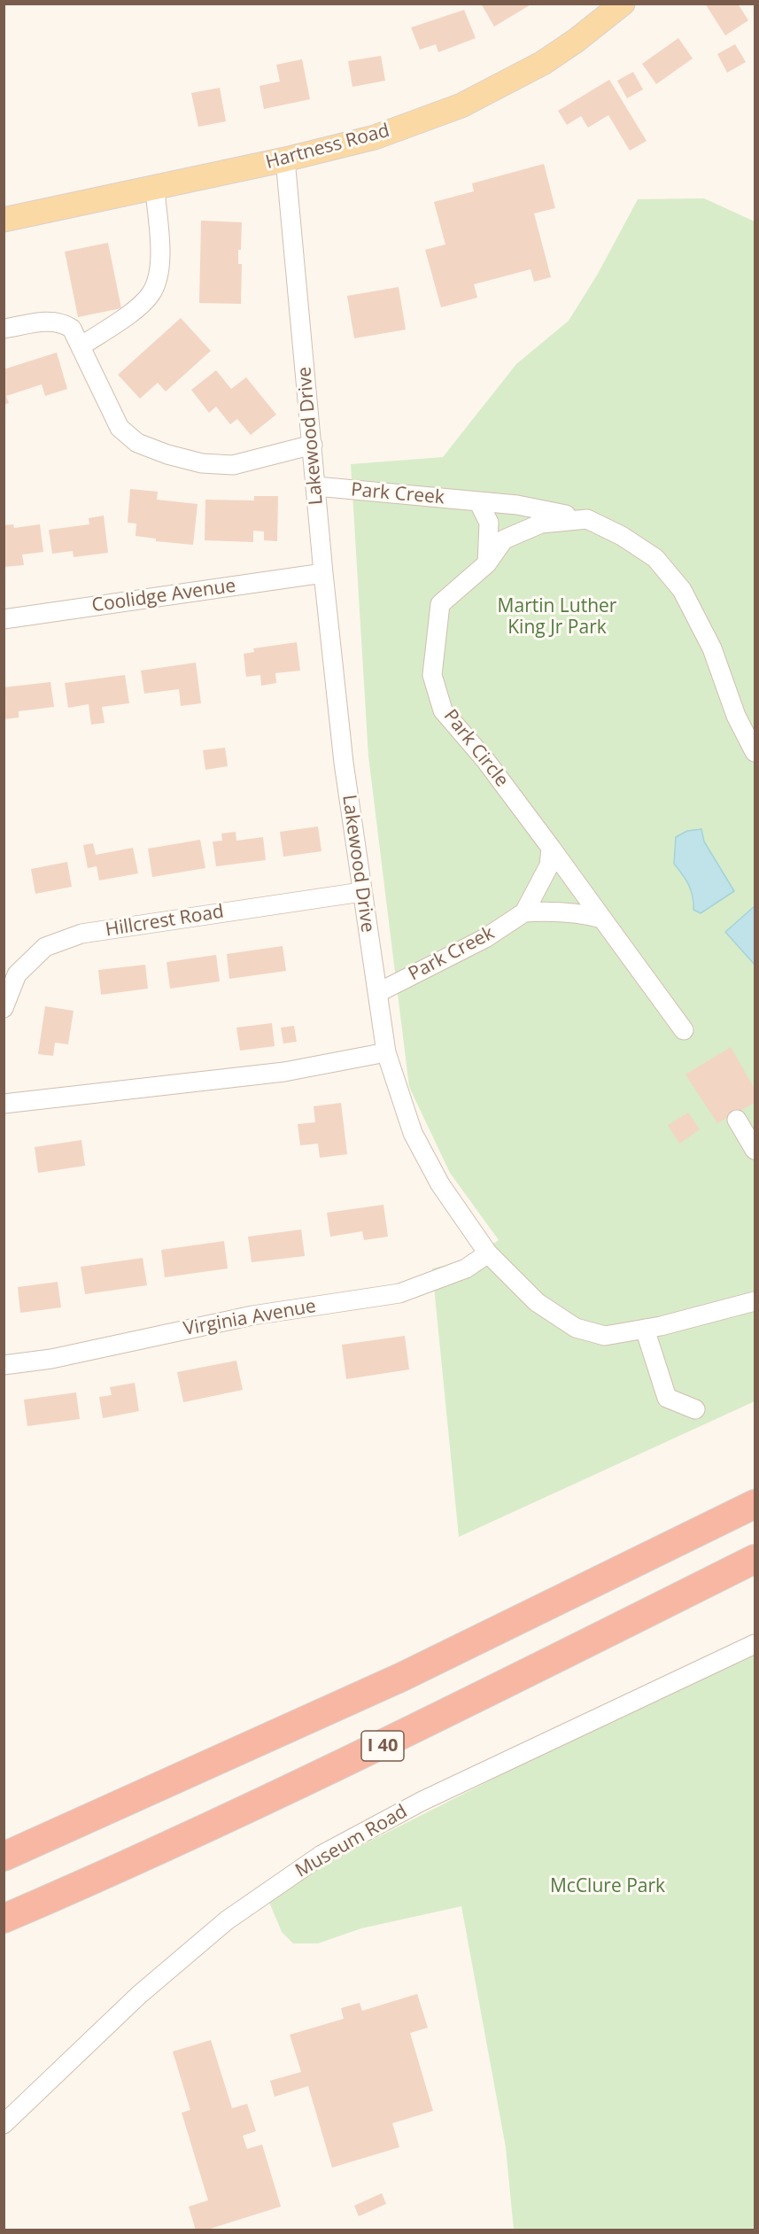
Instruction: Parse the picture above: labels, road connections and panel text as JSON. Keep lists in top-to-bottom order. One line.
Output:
{"streets":{"highway":["I 40"],"main road":["Hartness Road"],"street":["Lakewood Drive","Park Creek","Coolidge Avenue","Park Circle","Hillcrest Road","Virginia Avenue","Museum Road"]},"crossings":[["Hartness Road","Lakewood Drive"],["Lakewood Drive","Park Creek"],["Lakewood Drive","Coolidge Avenue"],["Lakewood Drive","Hillcrest Road"],["Lakewood Drive","Virginia Avenue"],["Park Creek","Park Circle"]],"parks":["Martin Luther King Jr Park","McClure Park"]}
